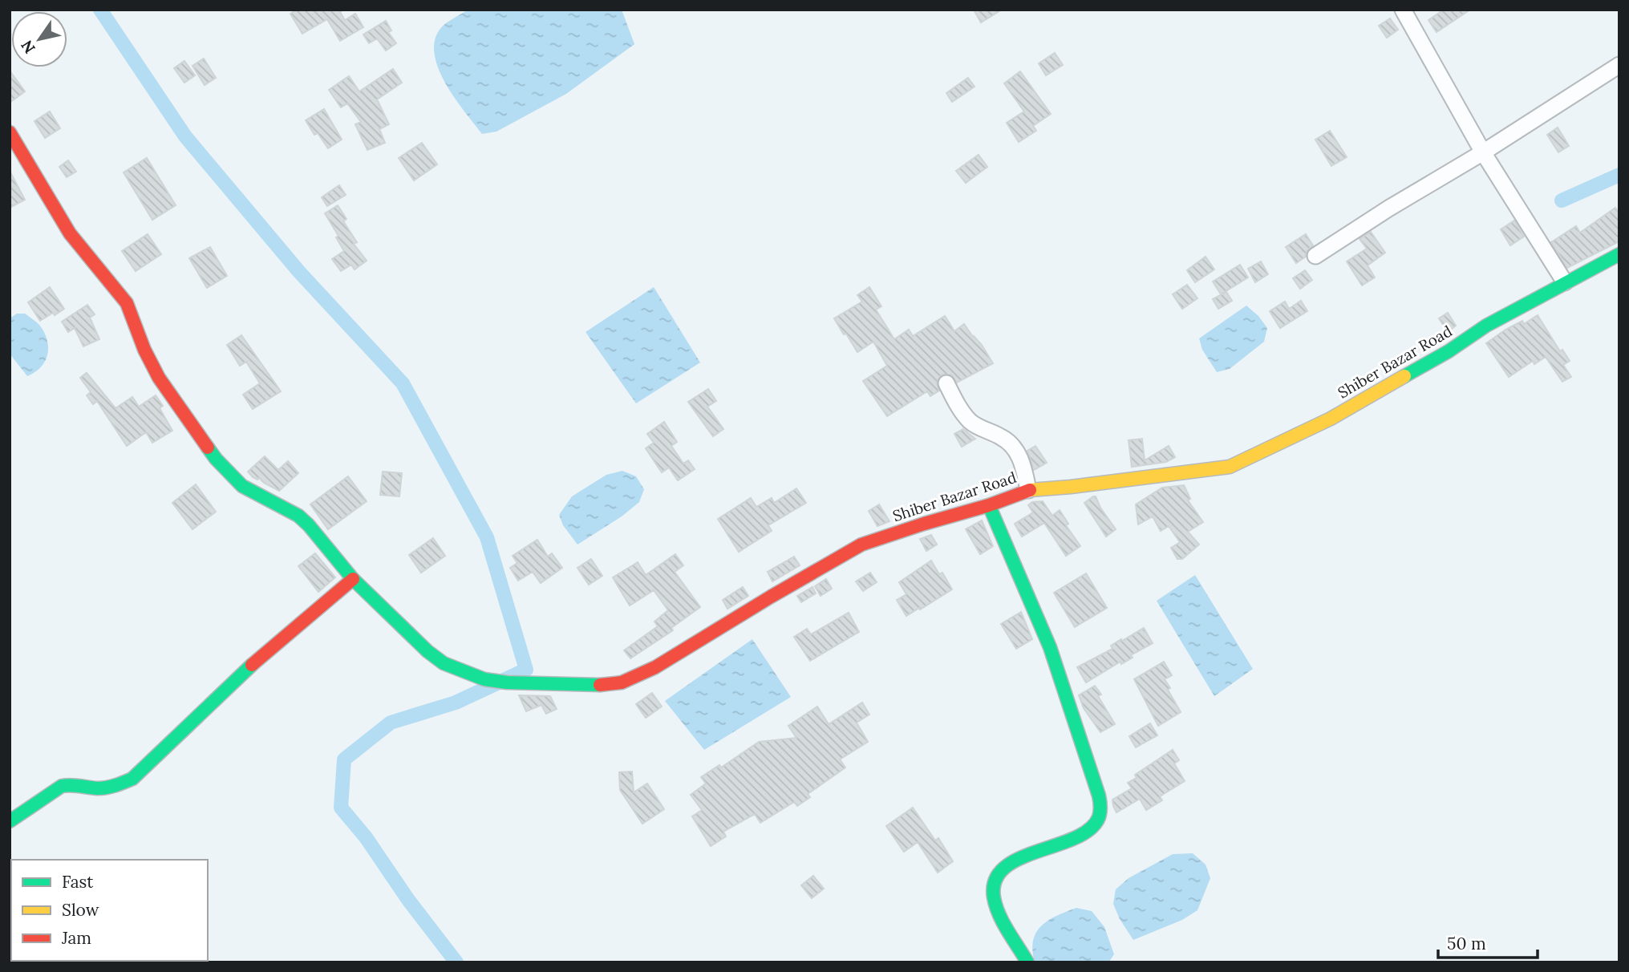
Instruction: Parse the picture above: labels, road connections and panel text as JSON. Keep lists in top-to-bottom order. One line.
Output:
{"streets":{"street":["Shiber Bazar Road"]},"legend":["Fast","Slow","Jam"],"scale_bar":"50 m","north":"bottom left"}
